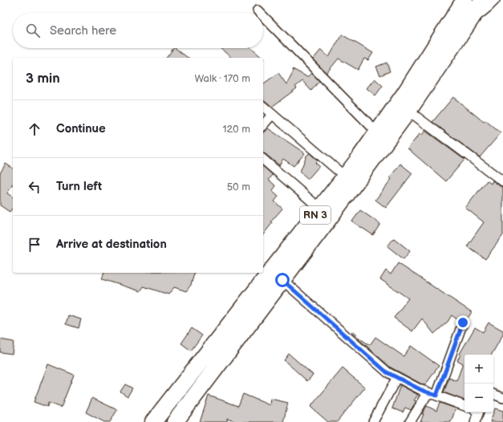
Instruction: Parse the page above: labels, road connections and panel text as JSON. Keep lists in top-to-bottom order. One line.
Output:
{"streets":{"highway":["RN 3"]},"page":{"search":"Search here","heading":["3 min","Walk · 170 m"],"list":[["Continue","120 m"],["Turn left","50 m"],"Arrive at destination"],"map_buttons":["+","−"]}}
